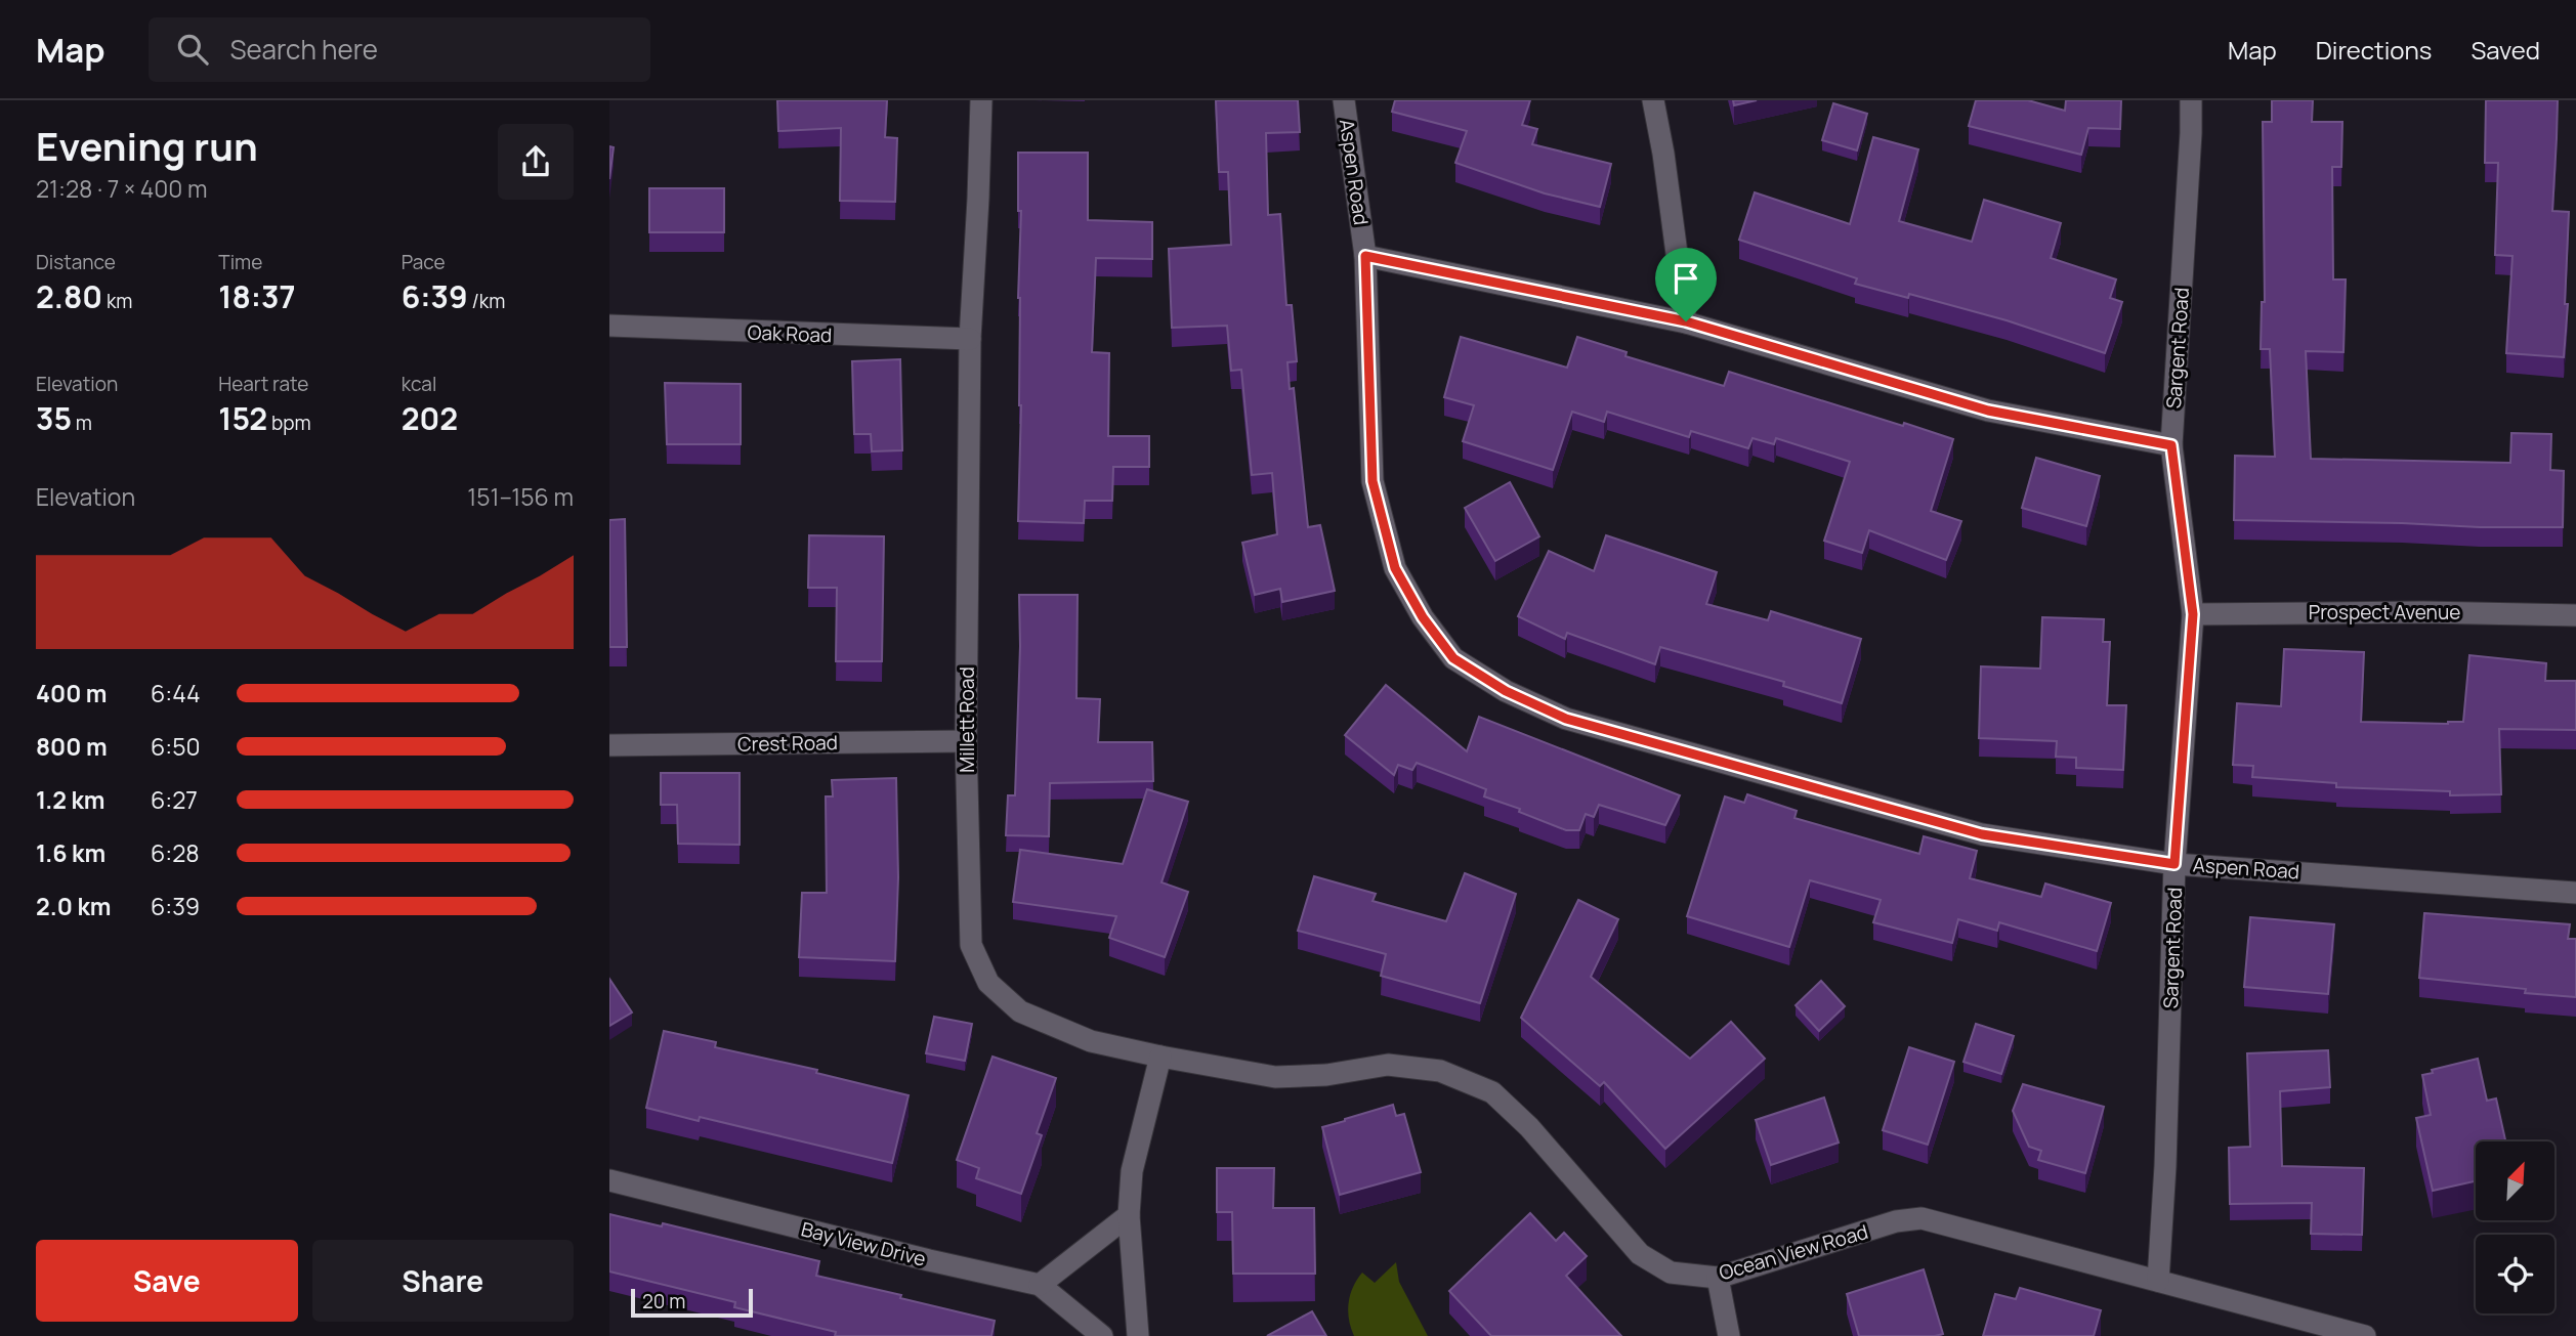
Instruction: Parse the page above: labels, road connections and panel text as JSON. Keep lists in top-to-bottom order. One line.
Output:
{"streets":{"street":["Aspen Road","Oak Road","Sargent Road","Prospect Avenue","Millett Road","Crest Road","Bay View Drive","Ocean View Road"]},"crossings":[["Aspen Road","Sargent Road"],["Oak Road","Millett Road"],["Sargent Road","Prospect Avenue"],["Sargent Road","Ocean View Road"],["Millett Road","Crest Road"],["Millett Road","Ocean View Road"]],"scale_bar":"20 m","north":"top right","page":{"header":"Map","search":"Search here","nav":["Map","Directions","Saved"],"heading":["Evening run","21:28 · 7 × 400 m"],"stats":[["Distance","2.80 km"],["Time","18:37"],["Pace","6:39 /km"],["Elevation","35 m"],["Heart rate","152 bpm"],["kcal","202"]],"chart":["Elevation","151–156 m"],"list":[{"name":"400 m","note":"6:44"},{"name":"800 m","note":"6:50"},{"name":"1.2 km","note":"6:27"},{"name":"1.6 km","note":"6:28"},{"name":"2.0 km","note":"6:39"}],"buttons":["Save","Share"],"scale":"20 m"}}
